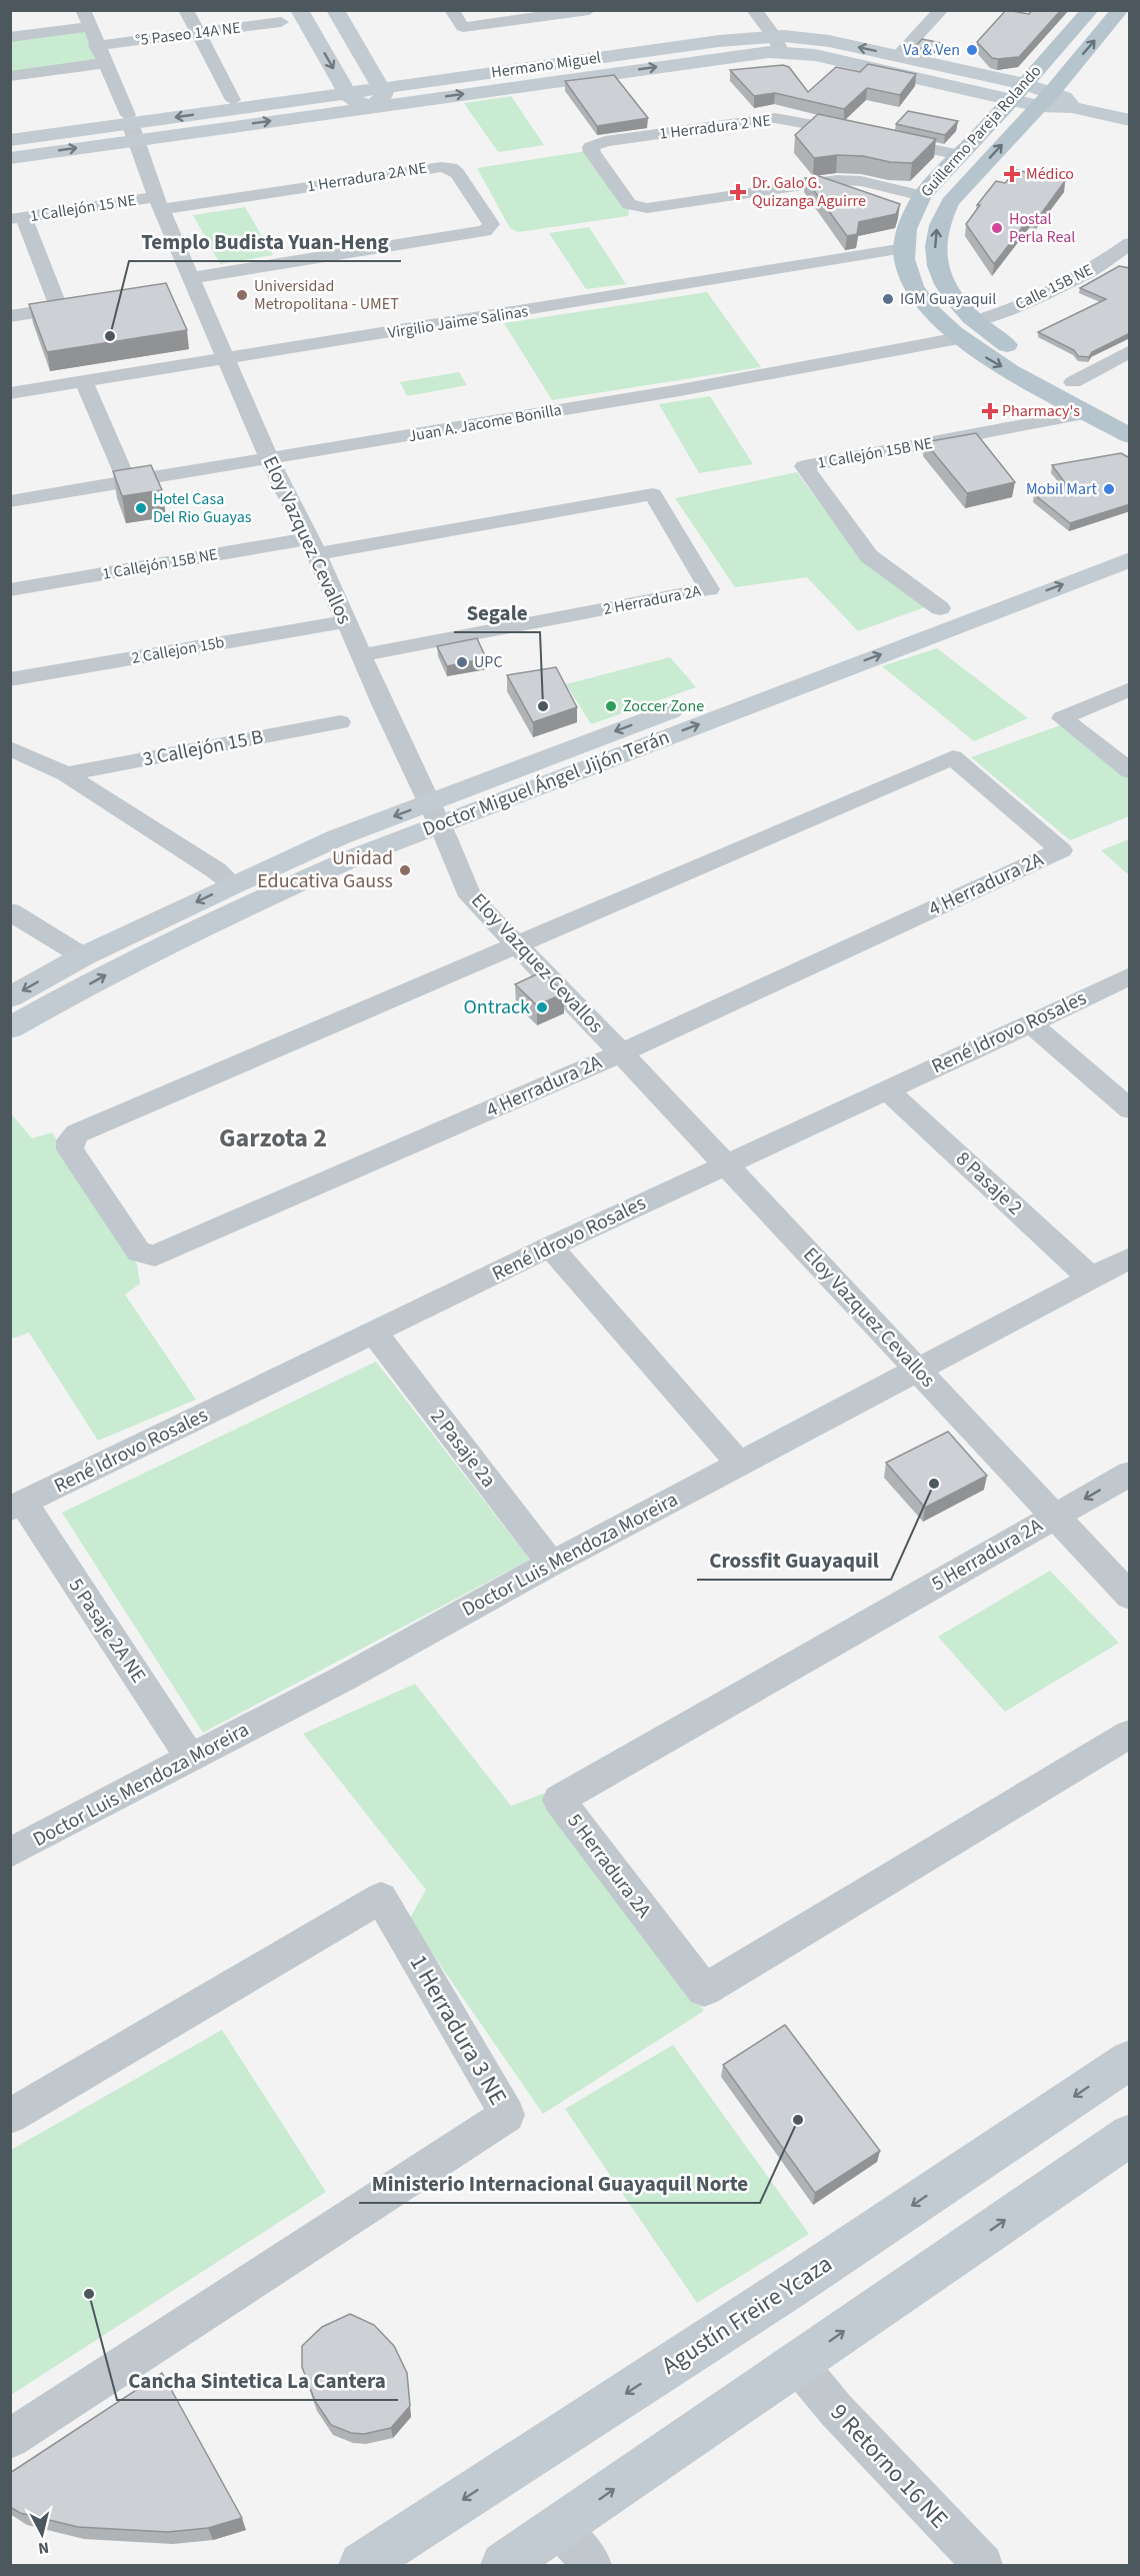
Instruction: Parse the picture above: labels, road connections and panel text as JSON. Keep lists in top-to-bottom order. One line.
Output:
{"streets":{"main road":["Guillermo Pareja Rolando"],"street":["°5 Paseo 14A NE","Hermano Miguel","1 Herradura 2 NE","1 Herradura 2A NE","1 Callejón 15 NE","Calle 15B NE","Virgilio Jaime Salinas","Juan A. Jacome Bonilla","1 Callejón 15B NE","Eloy Vazquez Cevallos","2 Herradura 2A","2 Callejon 15b","3 Callejón 15 B","Doctor Miguel Ángel Jijón Terán","4 Herradura 2A","René Idrovo Rosales","8 Pasaje 2","2 Pasaje 2a","Doctor Luis Mendoza Moreira","5 Herradura 2A","5 Pasaje 2A NE","1 Herradura 3 NE","Agustín Freire Ycaza","9 Retorno 16 NE"]},"crossings":[["°5 Paseo 14A NE","Eloy Vazquez Cevallos"],["Hermano Miguel","Guillermo Pareja Rolando"],["Hermano Miguel","Eloy Vazquez Cevallos"],["1 Herradura 2 NE","Guillermo Pareja Rolando"],["Guillermo Pareja Rolando","Calle 15B NE"],["Guillermo Pareja Rolando","Virgilio Jaime Salinas"],["Guillermo Pareja Rolando","Juan A. Jacome Bonilla"],["Guillermo Pareja Rolando","1 Callejón 15B NE"],["1 Herradura 2A NE","1 Callejón 15 NE"],["1 Herradura 2A NE","Eloy Vazquez Cevallos"],["1 Callejón 15 NE","Eloy Vazquez Cevallos"],["Virgilio Jaime Salinas","Eloy Vazquez Cevallos"],["Juan A. Jacome Bonilla","Eloy Vazquez Cevallos"],["1 Callejón 15B NE","Eloy Vazquez Cevallos"],["1 Callejón 15B NE","2 Herradura 2A"],["1 Callejón 15B NE","Doctor Miguel Ángel Jijón Terán"],["Eloy Vazquez Cevallos","2 Herradura 2A"],["Eloy Vazquez Cevallos","2 Callejon 15b"],["Eloy Vazquez Cevallos","Doctor Miguel Ángel Jijón Terán"],["Eloy Vazquez Cevallos","4 Herradura 2A"],["Eloy Vazquez Cevallos","René Idrovo Rosales"],["Eloy Vazquez Cevallos","Doctor Luis Mendoza Moreira"],["Eloy Vazquez Cevallos","5 Herradura 2A"],["René Idrovo Rosales","8 Pasaje 2"],["René Idrovo Rosales","2 Pasaje 2a"],["René Idrovo Rosales","5 Pasaje 2A NE"],["8 Pasaje 2","Doctor Luis Mendoza Moreira"],["2 Pasaje 2a","Doctor Luis Mendoza Moreira"],["Doctor Luis Mendoza Moreira","5 Pasaje 2A NE"]],"districts":["Garzota 2"],"places":{"other":["Va & Ven","Hostal Perla Real","Universidad Metropolitana - UMET","IGM Guayaquil","Templo Budista Yuan-Heng","Mobil Mart","Hotel Casa Del Rio Guayas","UPC","Segale","Zoccer Zone","Unidad Educativa Gauss","Ontrack","Crossfit Guayaquil","Ministerio Internacional Guayaquil Norte","Cancha Sintetica La Cantera"],"health":["Médico","Dr. Galo G. Quizanga Aguirre","Pharmacy's"]},"north":"bottom"}
